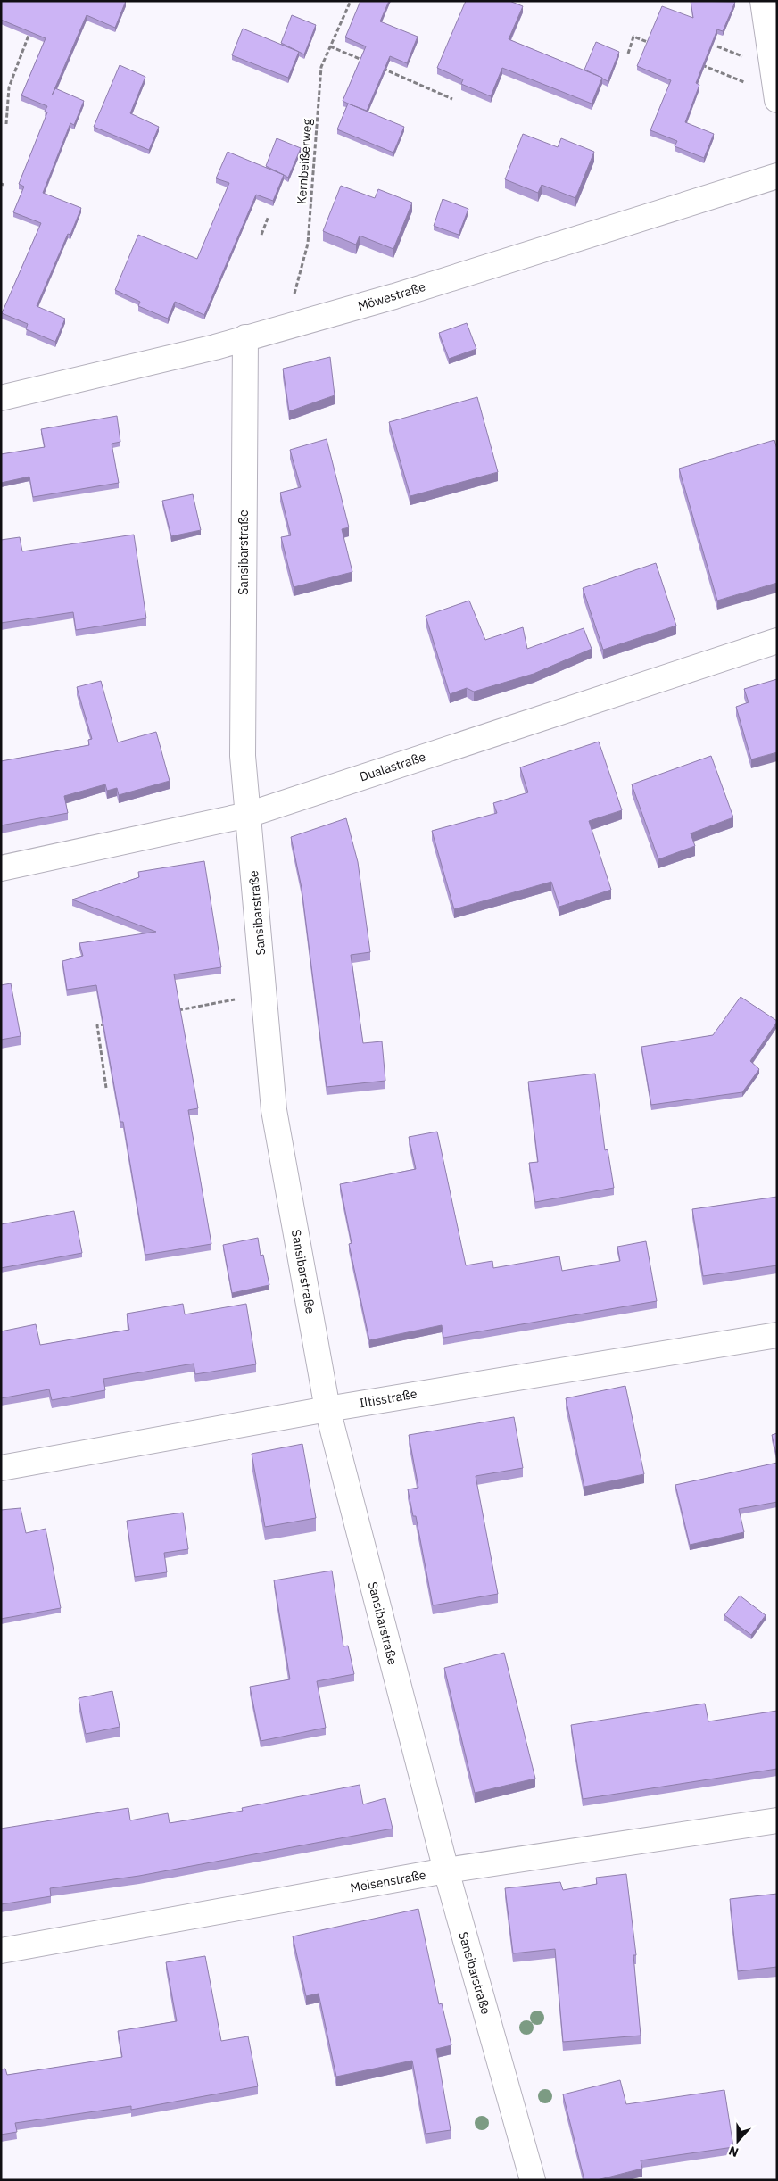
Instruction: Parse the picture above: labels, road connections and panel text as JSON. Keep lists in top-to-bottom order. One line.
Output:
{"streets":{"street":["Möwestraße","Sansibarstraße","Dualastraße","Iltisstraße","Meisenstraße"],"path":["Kernbeißerweg"]},"crossings":[["Kernbeißerweg","Möwestraße"],["Möwestraße","Sansibarstraße"],["Sansibarstraße","Dualastraße"],["Sansibarstraße","Iltisstraße"],["Sansibarstraße","Meisenstraße"]],"north":"bottom"}
